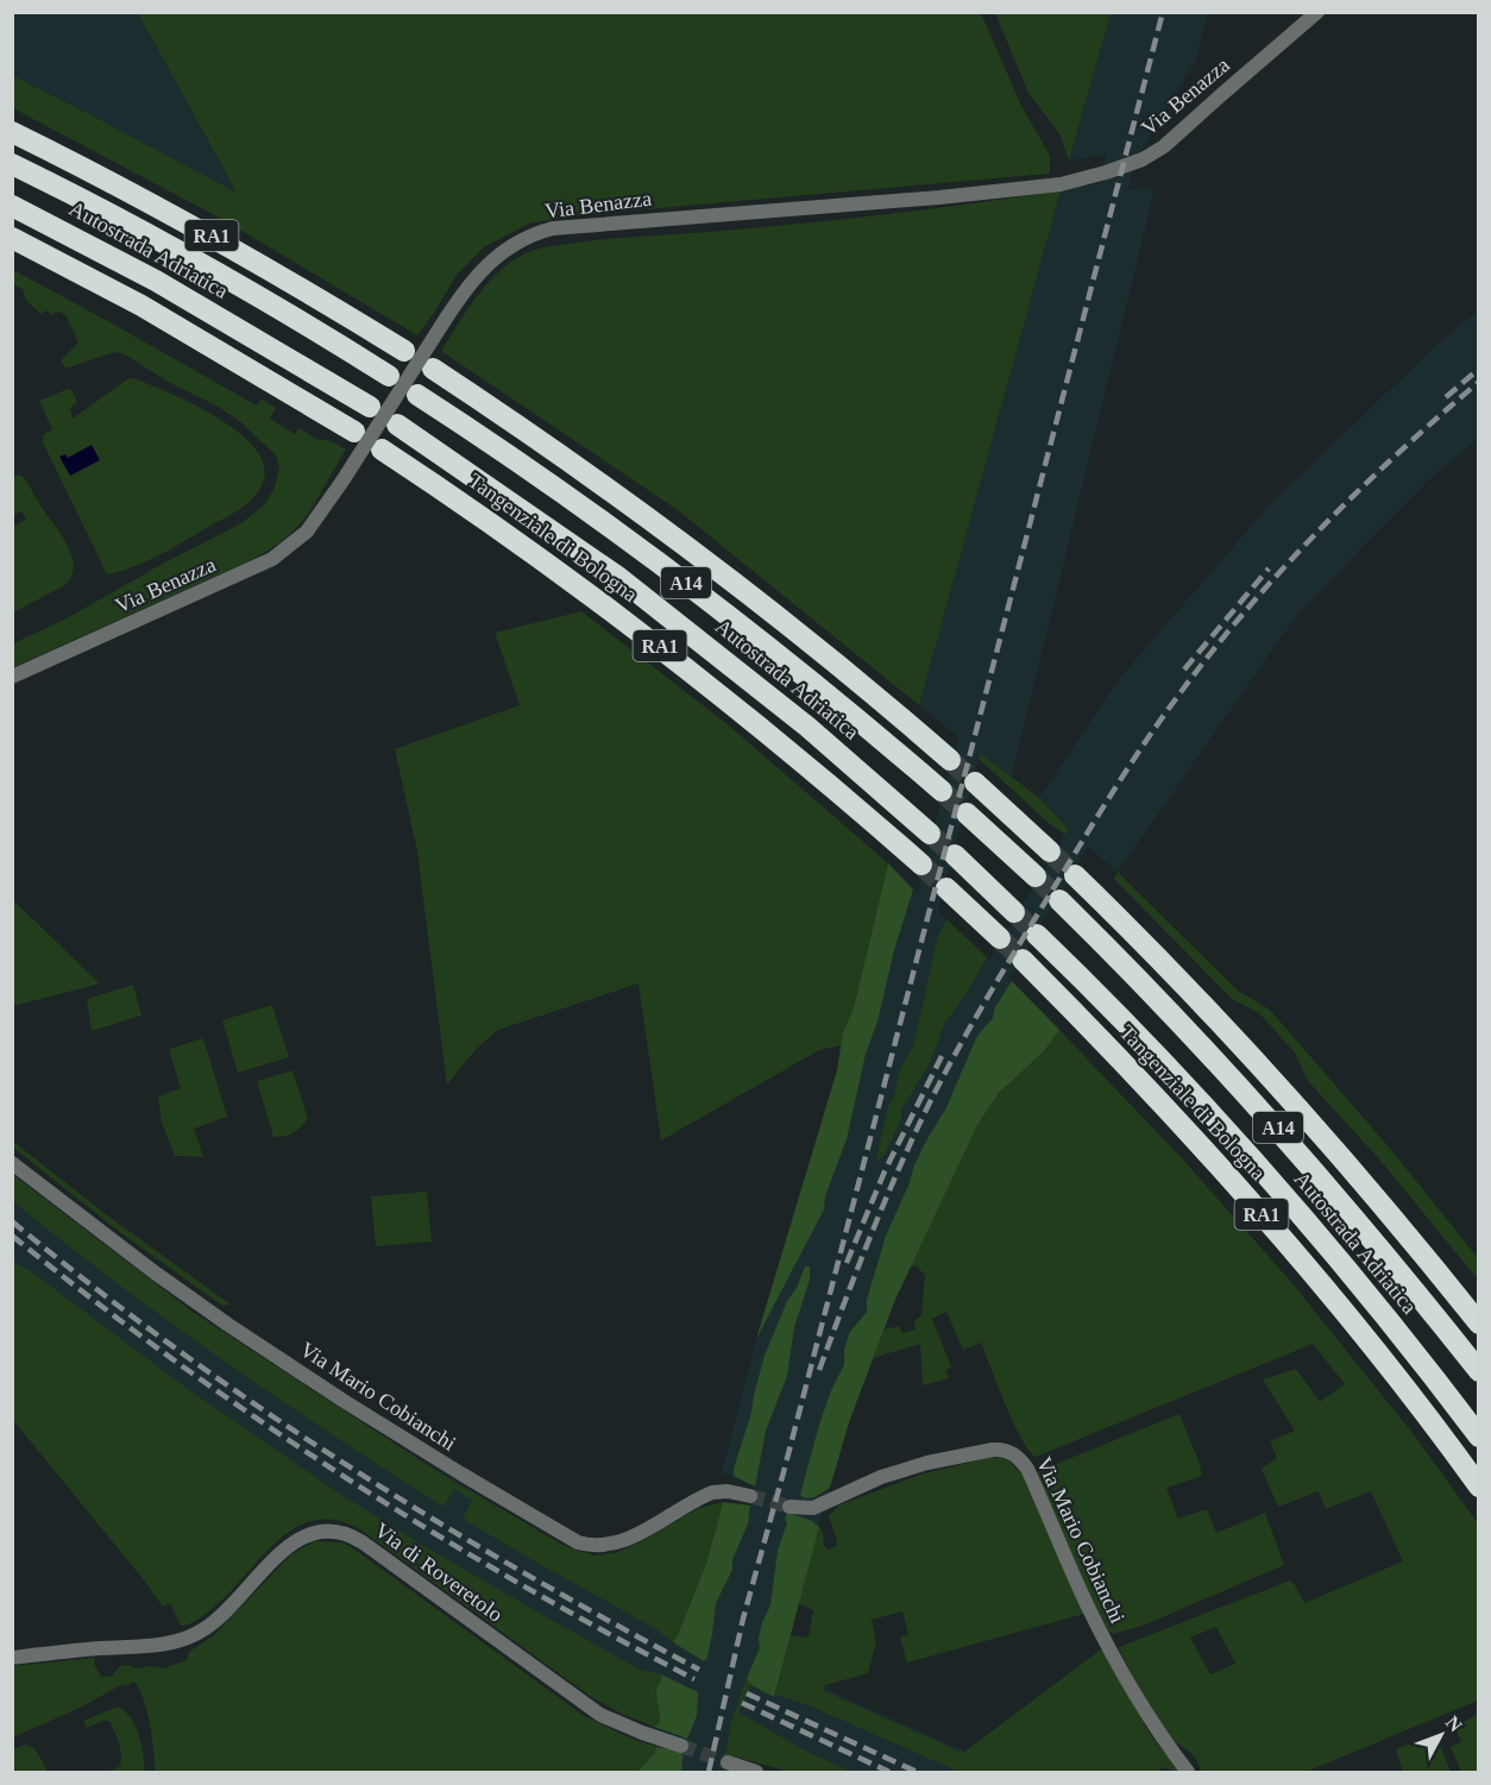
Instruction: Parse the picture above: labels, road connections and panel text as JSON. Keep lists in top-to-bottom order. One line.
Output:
{"streets":{"highway":["RA1","Autostrada Adriatica","Tangenziale di Bologna","A14"],"street":["Via Benazza","Via Mario Cobianchi","Via di Roveretolo"]},"north":"top right"}
